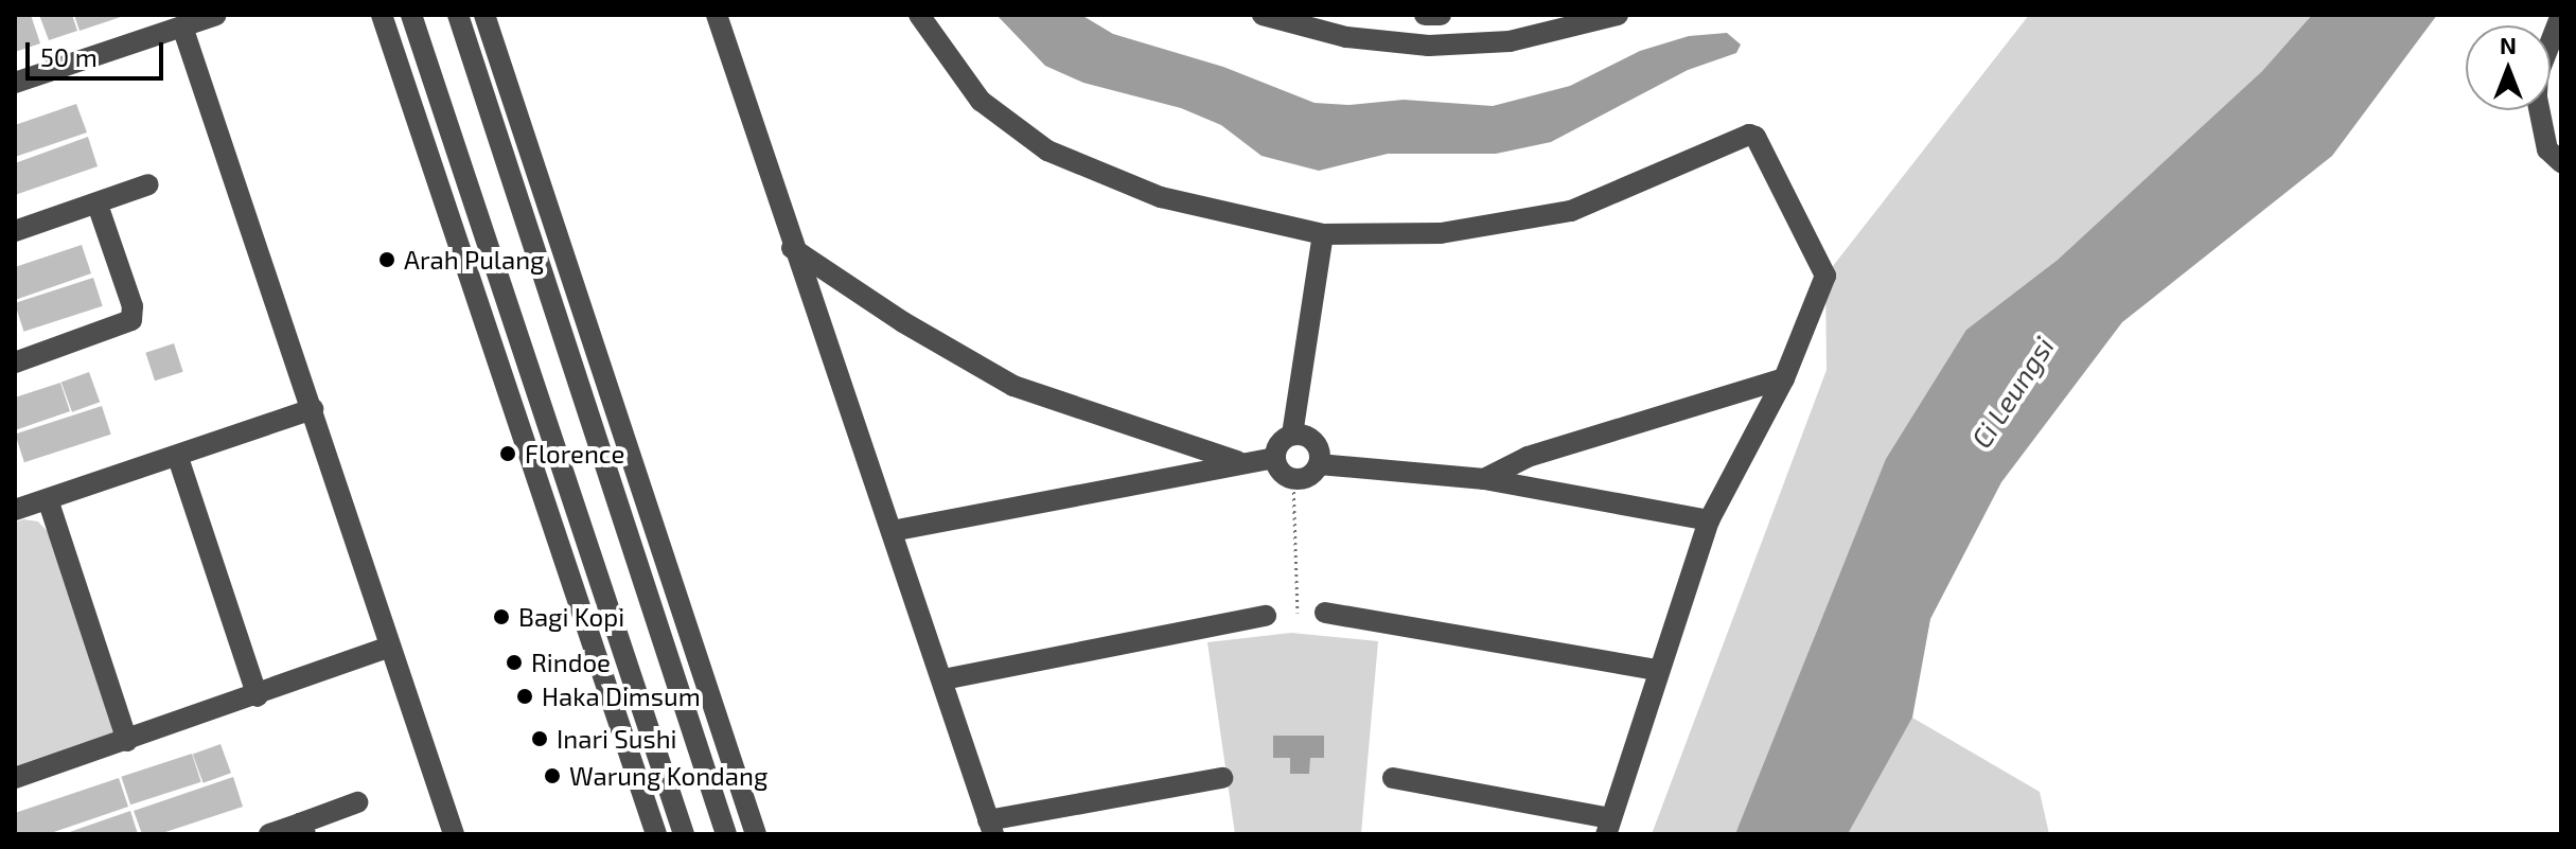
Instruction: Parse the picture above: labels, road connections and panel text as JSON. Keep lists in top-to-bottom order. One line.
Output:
{"water":["Ci Leungsi"],"places":["Arah Pulang","Florence","Bagi Kopi","Rindoe","Haka Dimsum","Inari Sushi","Warung Kondang"],"scale_bar":"50 m","north":"top"}
